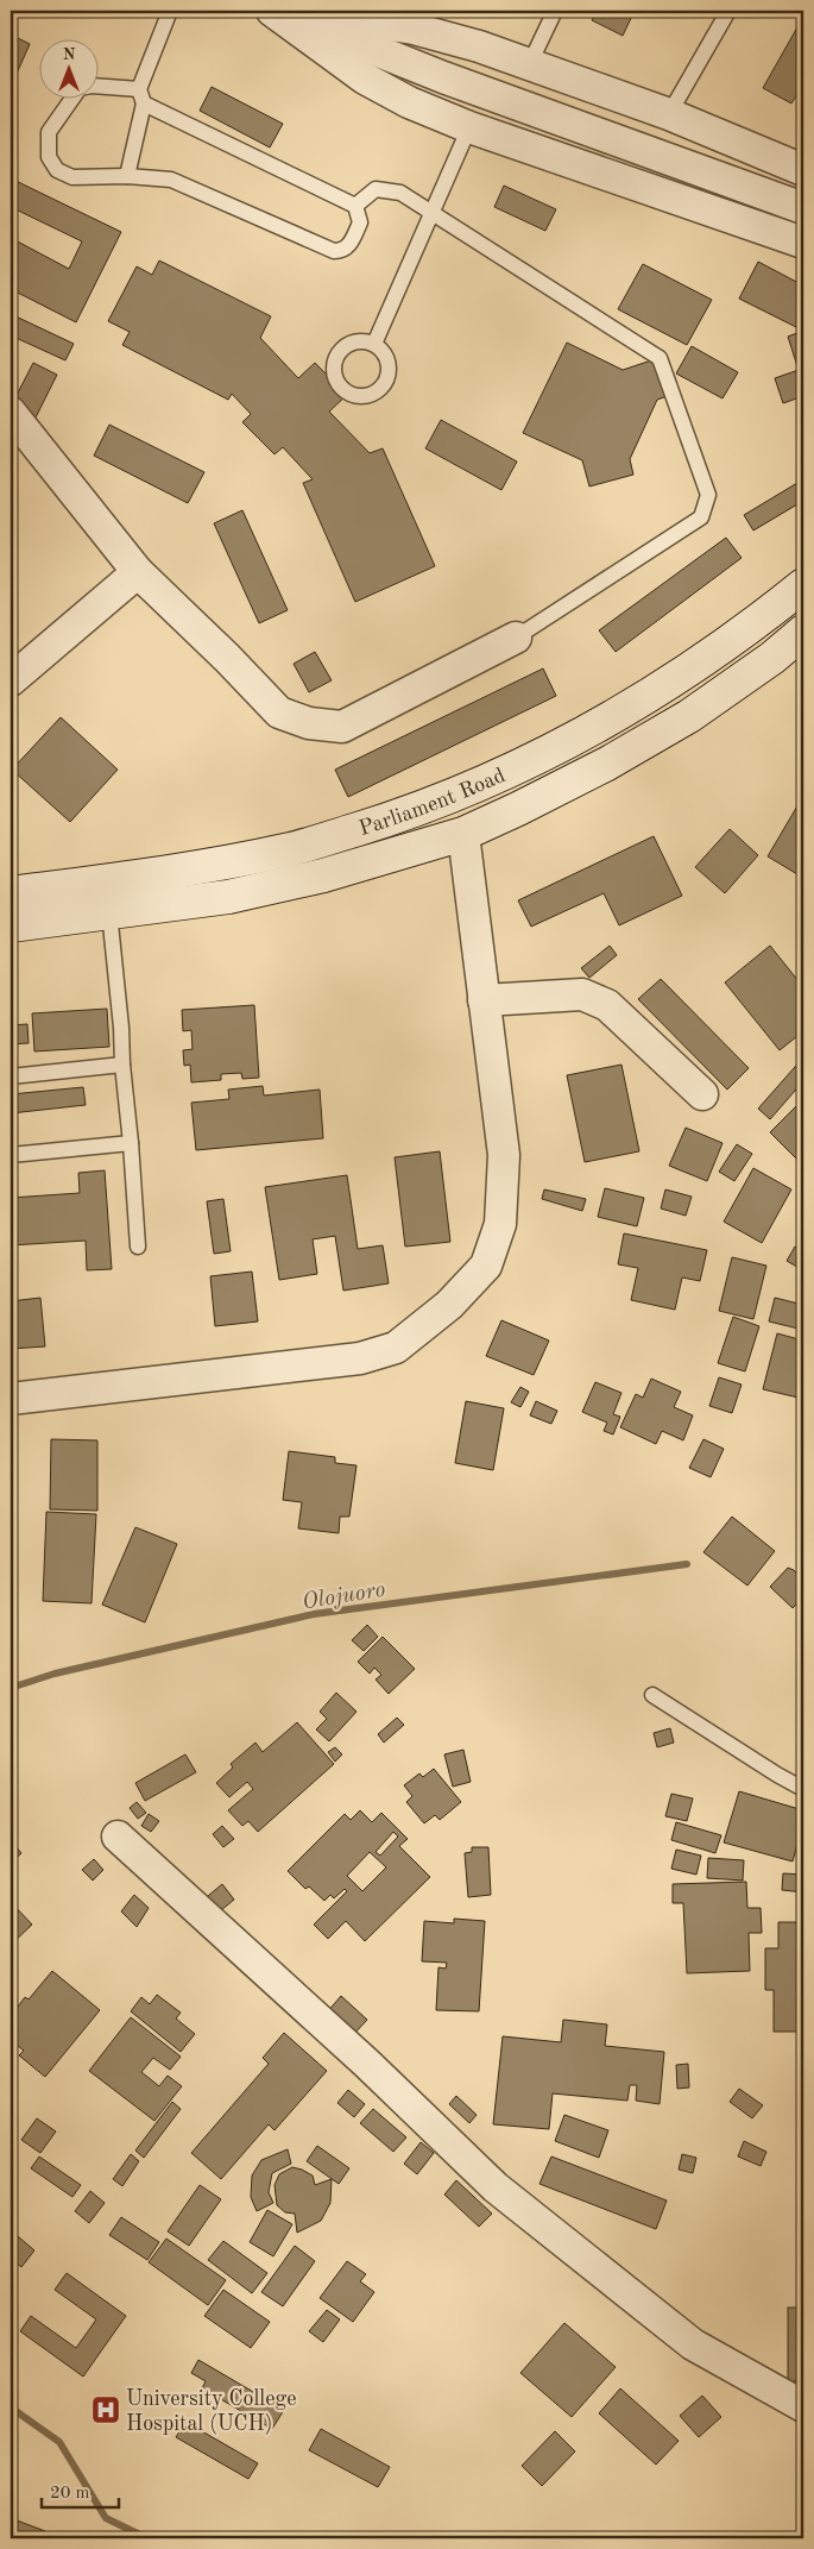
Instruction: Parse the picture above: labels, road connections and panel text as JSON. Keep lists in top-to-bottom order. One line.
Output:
{"streets":{"main road":["Parliament Road"]},"water":["Olojuoro"],"places":{"hospital":["University College Hospital (UCH)"]},"scale_bar":"20 m","north":"top"}
